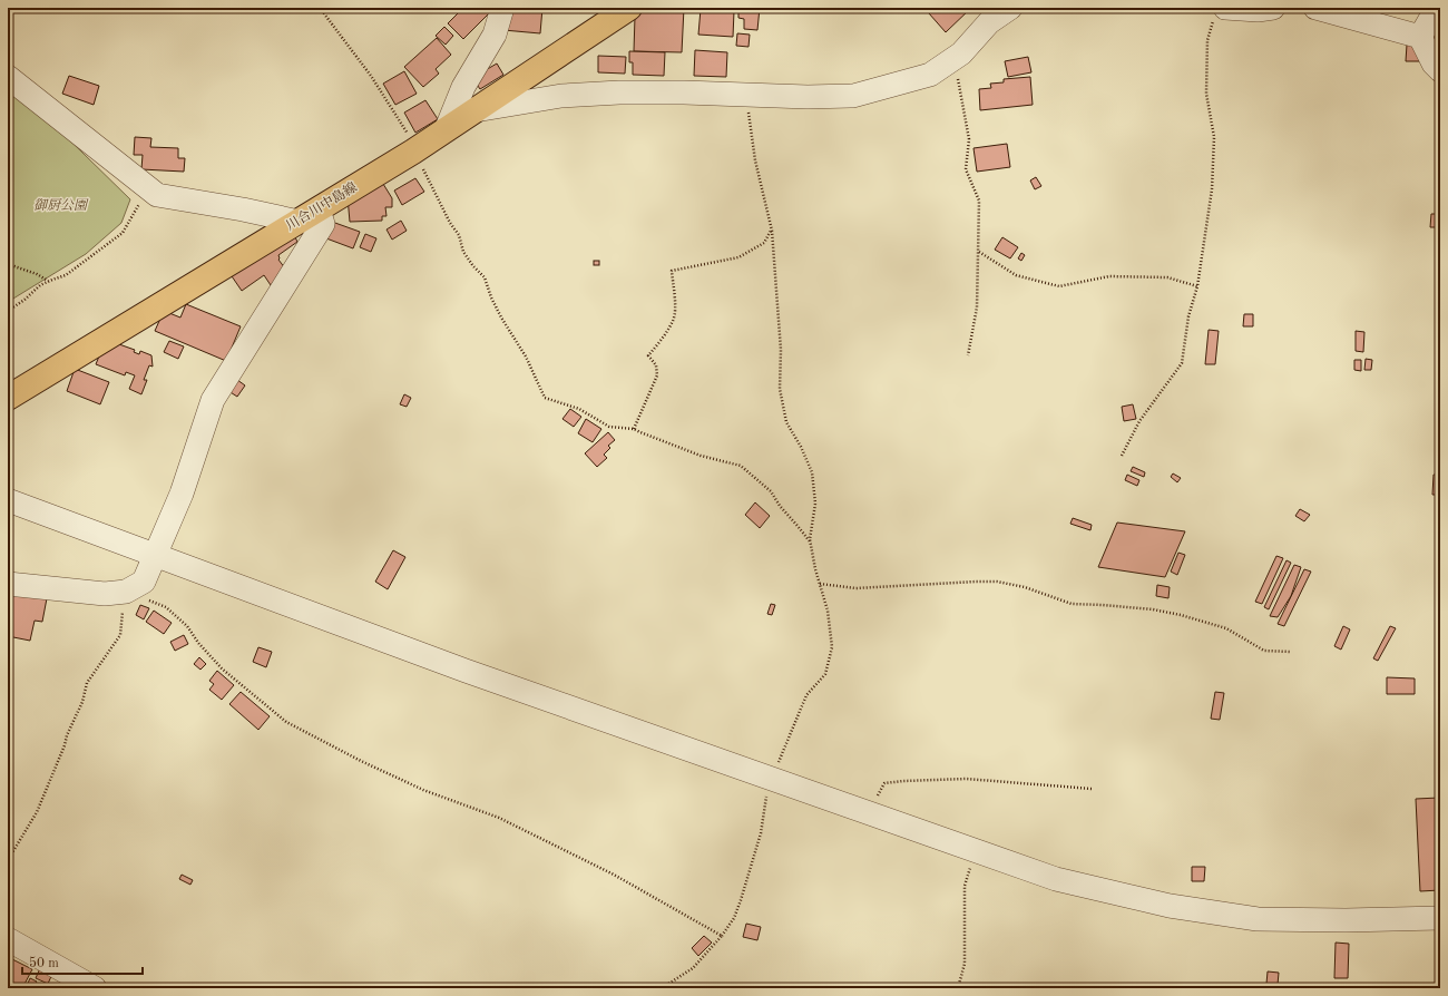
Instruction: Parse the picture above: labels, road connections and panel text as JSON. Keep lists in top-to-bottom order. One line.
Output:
{"streets":{"main road":["川合川中島線"]},"parks":["御厨公園"],"scale_bar":"50 m"}
